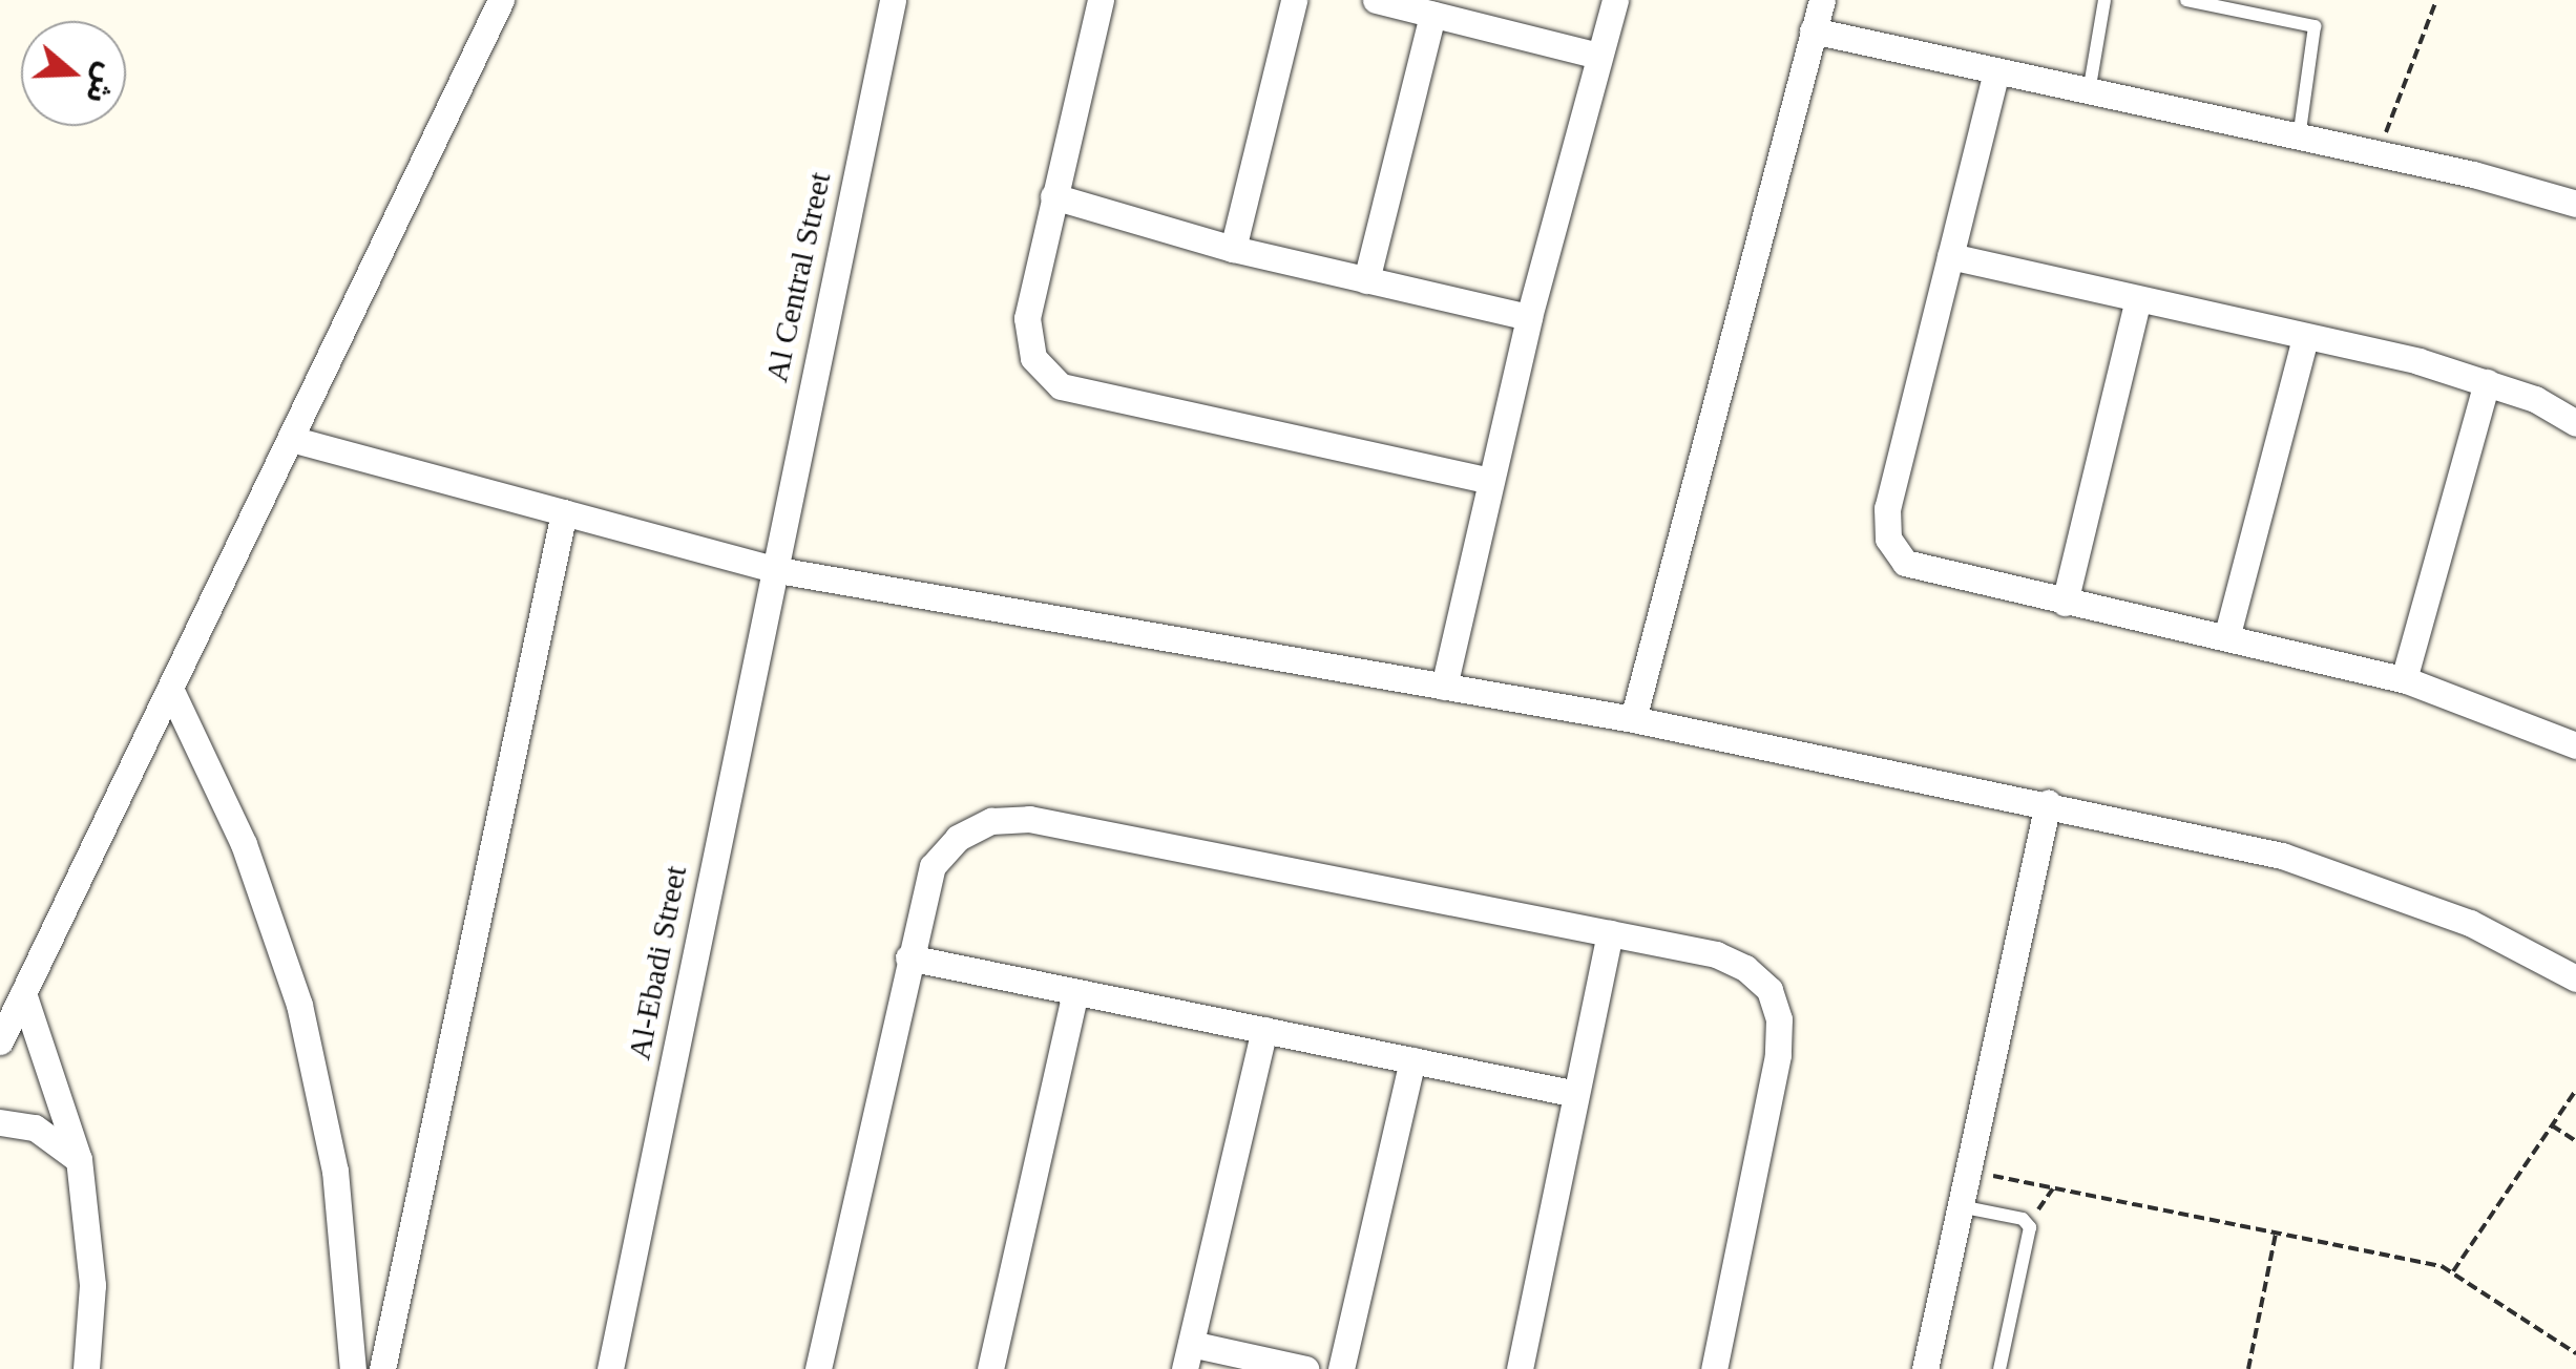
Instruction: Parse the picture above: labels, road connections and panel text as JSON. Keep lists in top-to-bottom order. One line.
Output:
{"streets":{"street":["Al Central Street","Al-Ebadi Street"]},"crossings":[["Al Central Street","Al-Ebadi Street"]],"north":"right"}
